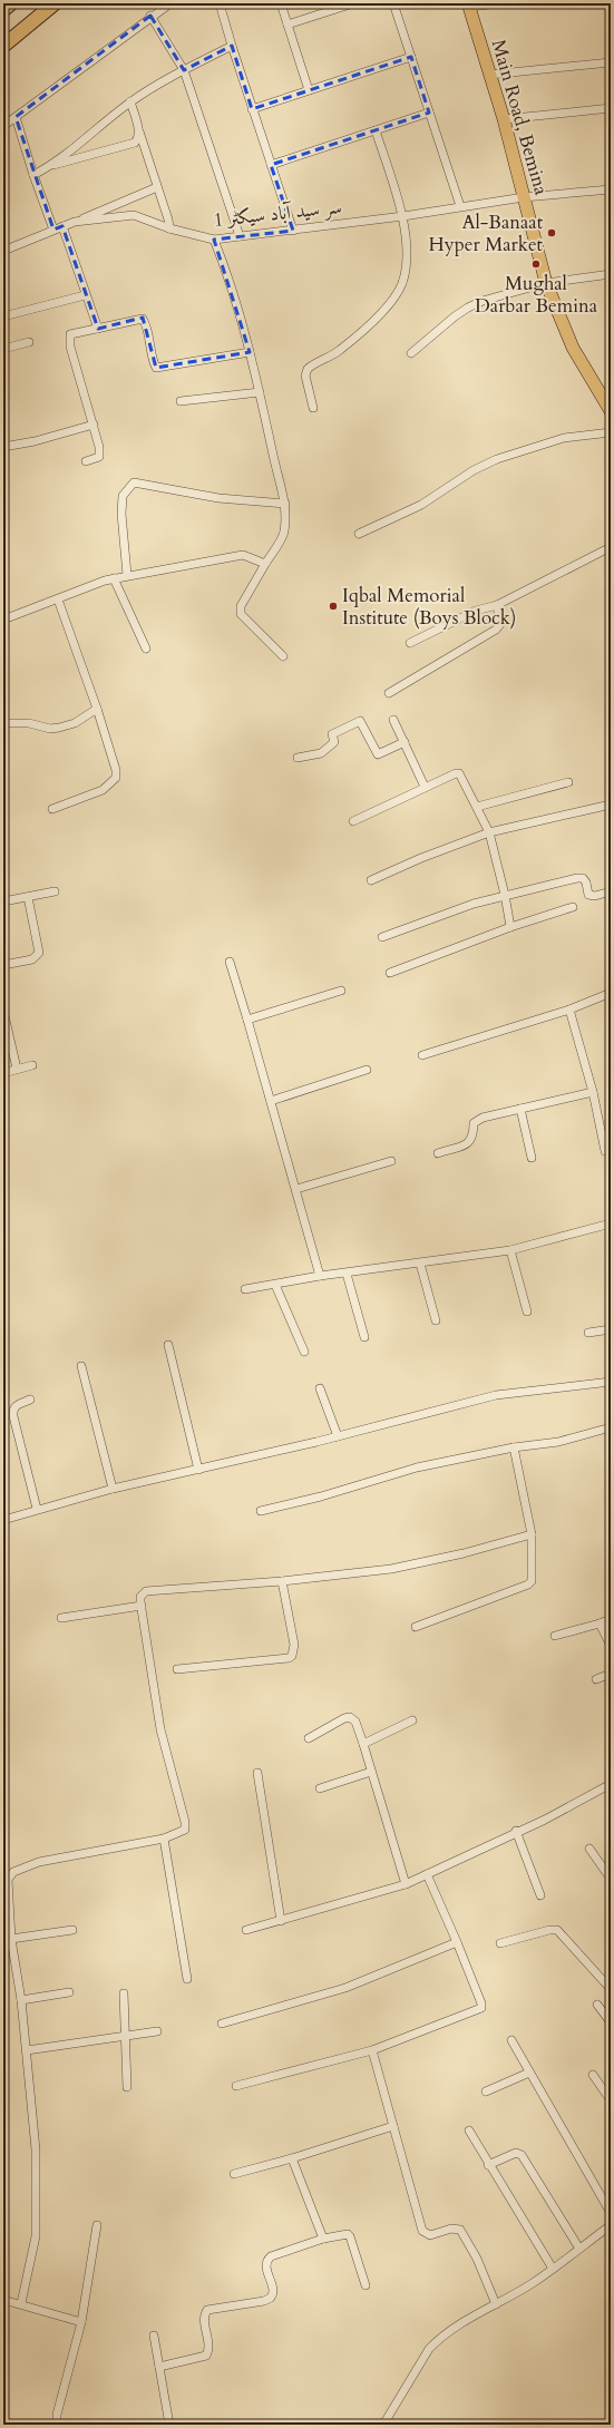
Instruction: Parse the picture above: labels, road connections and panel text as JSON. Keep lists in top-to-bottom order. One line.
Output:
{"streets":{"main road":["Main Road, Bemina"],"street":["سر سید آباد سیکٹر 1"]},"crossings":[["Main Road, Bemina","سر سید آباد سیکٹر 1"]],"places":["Al-Banaat Hyper Market","Mughal Darbar Bemina","Iqbal Memorial Institute (Boys Block)"]}
